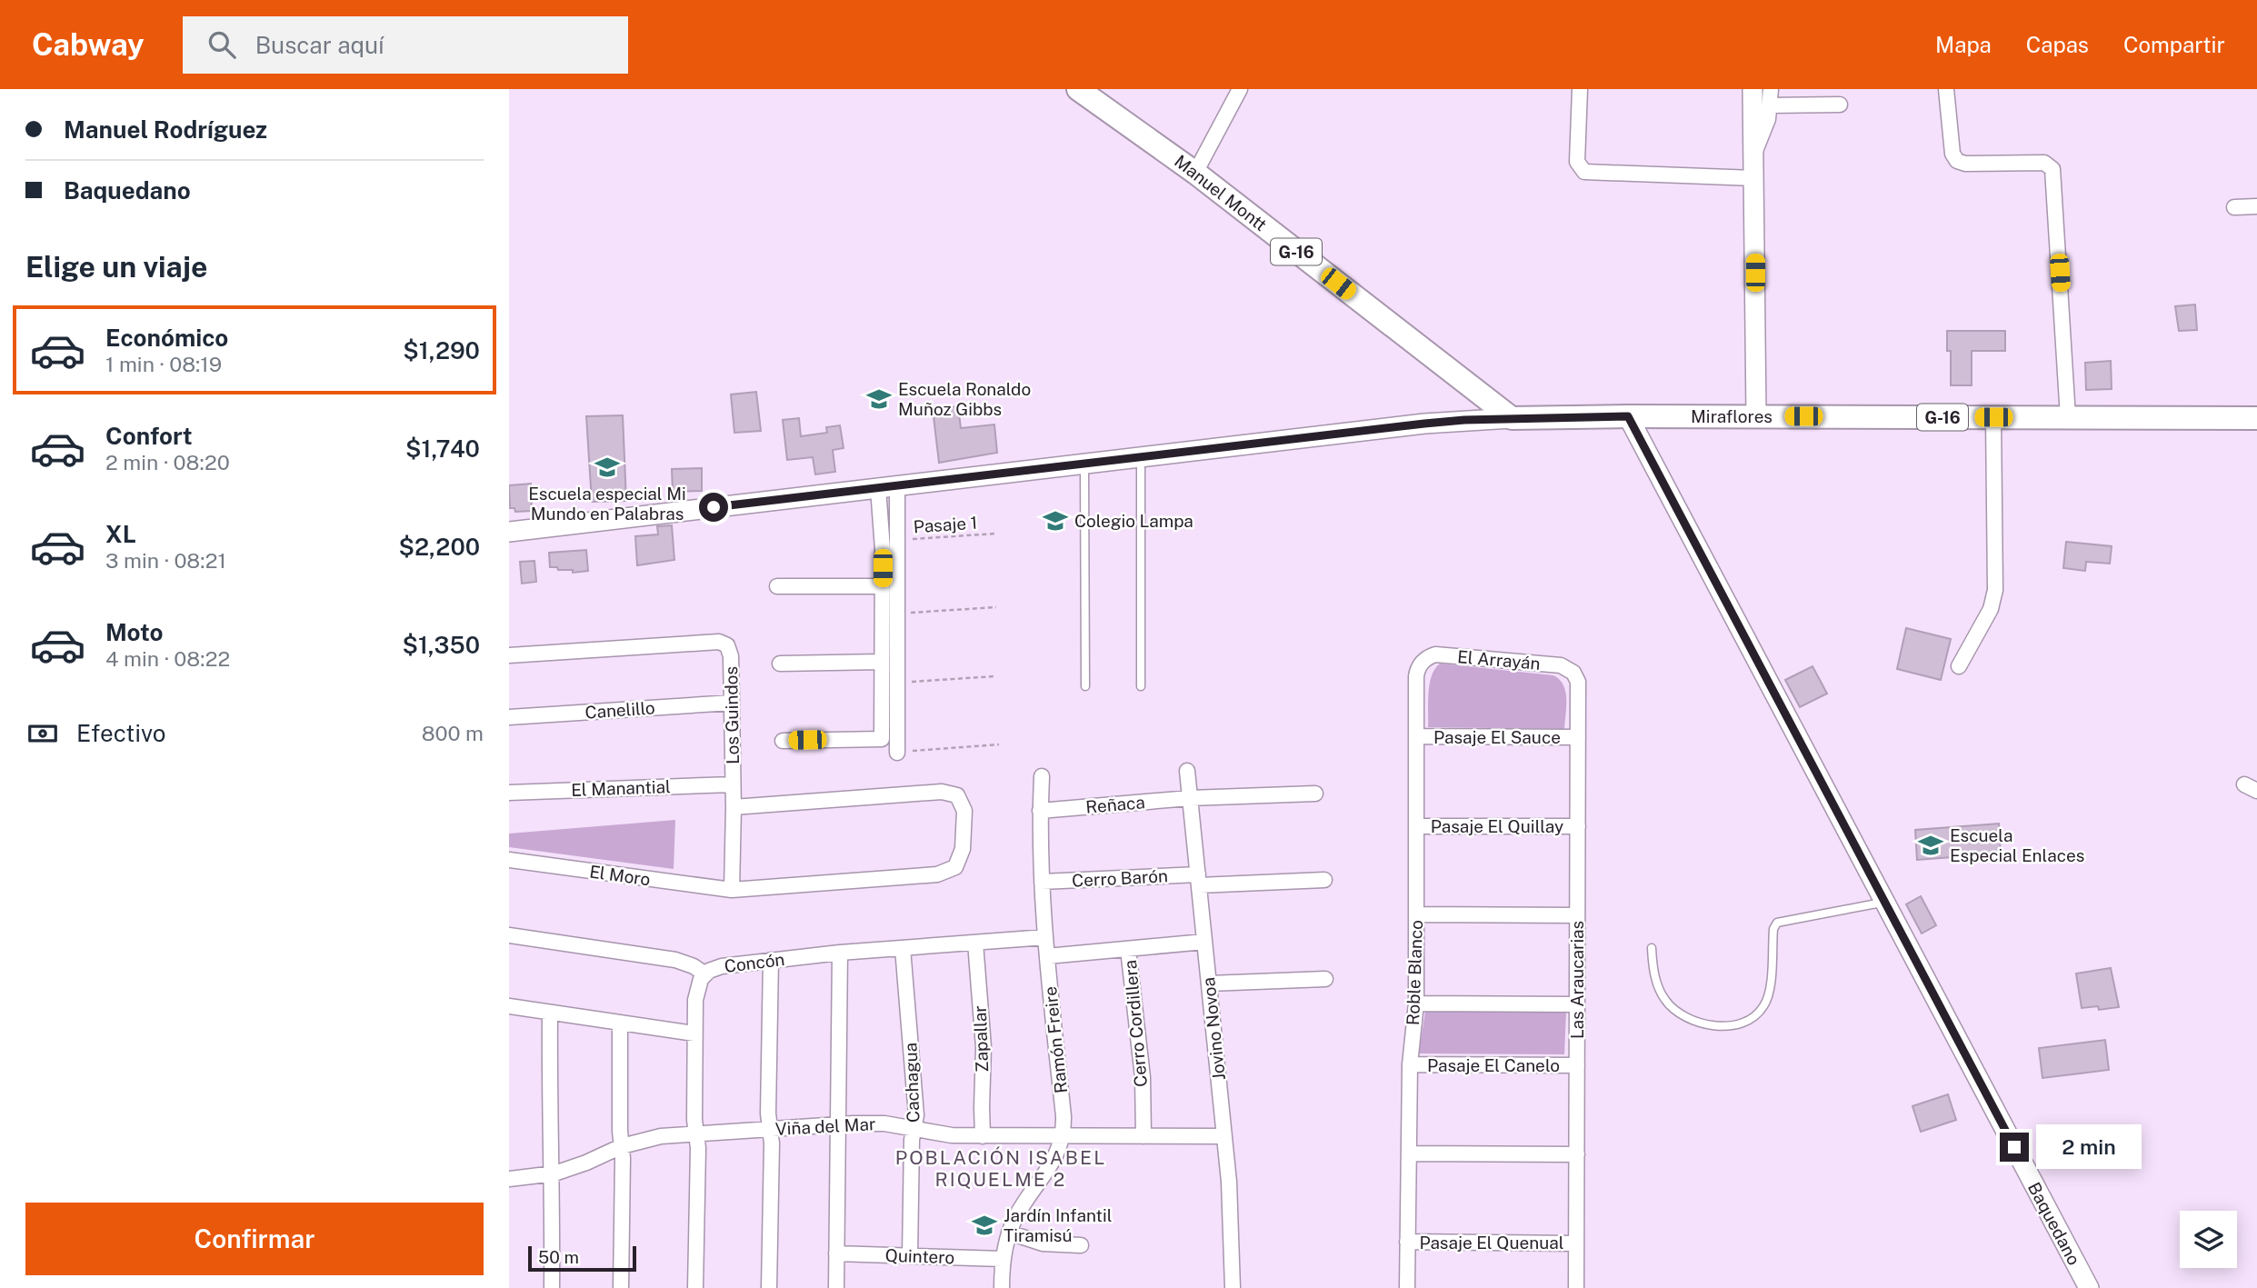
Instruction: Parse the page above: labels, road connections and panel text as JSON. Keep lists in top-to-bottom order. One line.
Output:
{"streets":{"main road":["Manuel Montt","G-16","Miraflores"],"street":["El Arrayán","Canelillo","Los Guindos","Pasaje El Sauce","El Manantial","Reñaca","Pasaje El Quillay","El Moro","Cerro Barón","Concón","Roble Blanco","Las Araucarias","Cerro Cordillera","Jovino Novoa","Zapallar","Ramón Freire","Pasaje El Canelo","Cachagua","Viña del Mar","Baquedano","Pasaje El Quenual","Quintero"],"path":["Pasaje 1"]},"crossings":[["Manuel Montt","Miraflores"],["Miraflores","Baquedano"],["El Arrayán","Roble Blanco"],["El Arrayán","Las Araucarias"],["Canelillo","Los Guindos"],["Los Guindos","El Manantial"],["Los Guindos","El Moro"],["Pasaje El Sauce","Roble Blanco"],["Pasaje El Sauce","Las Araucarias"],["Reñaca","Jovino Novoa"],["Reñaca","Ramón Freire"],["Pasaje El Quillay","Roble Blanco"],["Pasaje El Quillay","Las Araucarias"],["Cerro Barón","Jovino Novoa"],["Cerro Barón","Ramón Freire"],["Concón","Zapallar"],["Concón","Ramón Freire"],["Concón","Cachagua"],["Concón","Viña del Mar"],["Roble Blanco","Pasaje El Canelo"],["Roble Blanco","Pasaje El Quenual"],["Las Araucarias","Pasaje El Canelo"],["Las Araucarias","Pasaje El Quenual"],["Cerro Cordillera","Viña del Mar"],["Jovino Novoa","Viña del Mar"],["Zapallar","Viña del Mar"],["Ramón Freire","Viña del Mar"],["Ramón Freire","Quintero"],["Cachagua","Viña del Mar"],["Cachagua","Quintero"]],"districts":["POBLACIÓN ISABEL RIQUELME 2"],"places":{"school or university":["Escuela Ronaldo Muñoz Gibbs","Escuela especial Mi Mundo en Palabras","Colegio Lampa","Escuela Especial Enlaces","Jardín Infantil Tiramisú"]},"scale_bar":"50 m","page":{"header":"Cabway","search":"Buscar aquí","nav":["Mapa","Capas","Compartir"],"banner":["Manuel Rodríguez","Baquedano"],"heading":"Elige un viaje","list":[{"name":"Económico","note":"1 min · 08:19","value":"$1,290"},{"name":"Confort","note":"2 min · 08:20","value":"$1,740"},{"name":"XL","note":"3 min · 08:21","value":"$2,200"},{"name":"Moto","note":"4 min · 08:22","value":"$1,350"}],"pay":["Efectivo","800 m"],"bubble":"2 min","buttons":"Confirmar","scale":"50 m"}}
